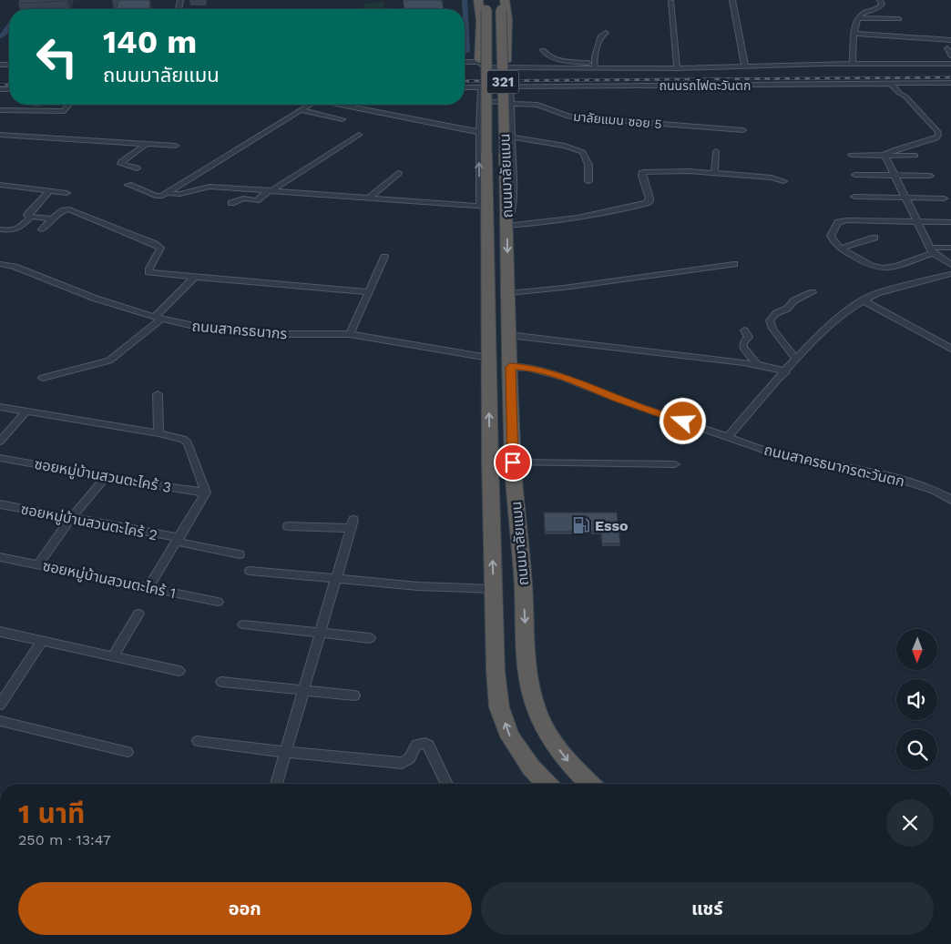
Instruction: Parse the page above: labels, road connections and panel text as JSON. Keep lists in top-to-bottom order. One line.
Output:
{"streets":{"highway":["321","ถนนมาลัยแมน"],"street":["ถนนรถไฟตะวันตก","มาลัยแมน ซอย 5","ถนนสาครธนากร","ถนนสาครธนากรตะวันตก","ซอยหมู่บ้านสวนตะไคร้ 3","ซอยหมู่บ้านสวนตะไคร้ 2","ซอยหมู่บ้านสวนตะไคร้ 1"]},"crossings":[["ถนนมาลัยแมน","ถนนสาครธนากร"],["ถนนมาลัยแมน","ถนนสาครธนากรตะวันตก"]],"places":{"fuel station":["Esso"]},"north":"bottom","page":{"turn":["140 m","ถนนมาลัยแมน"],"heading":["1 นาที","250 m · 13:47"],"buttons":["ออก","แชร์"]}}
